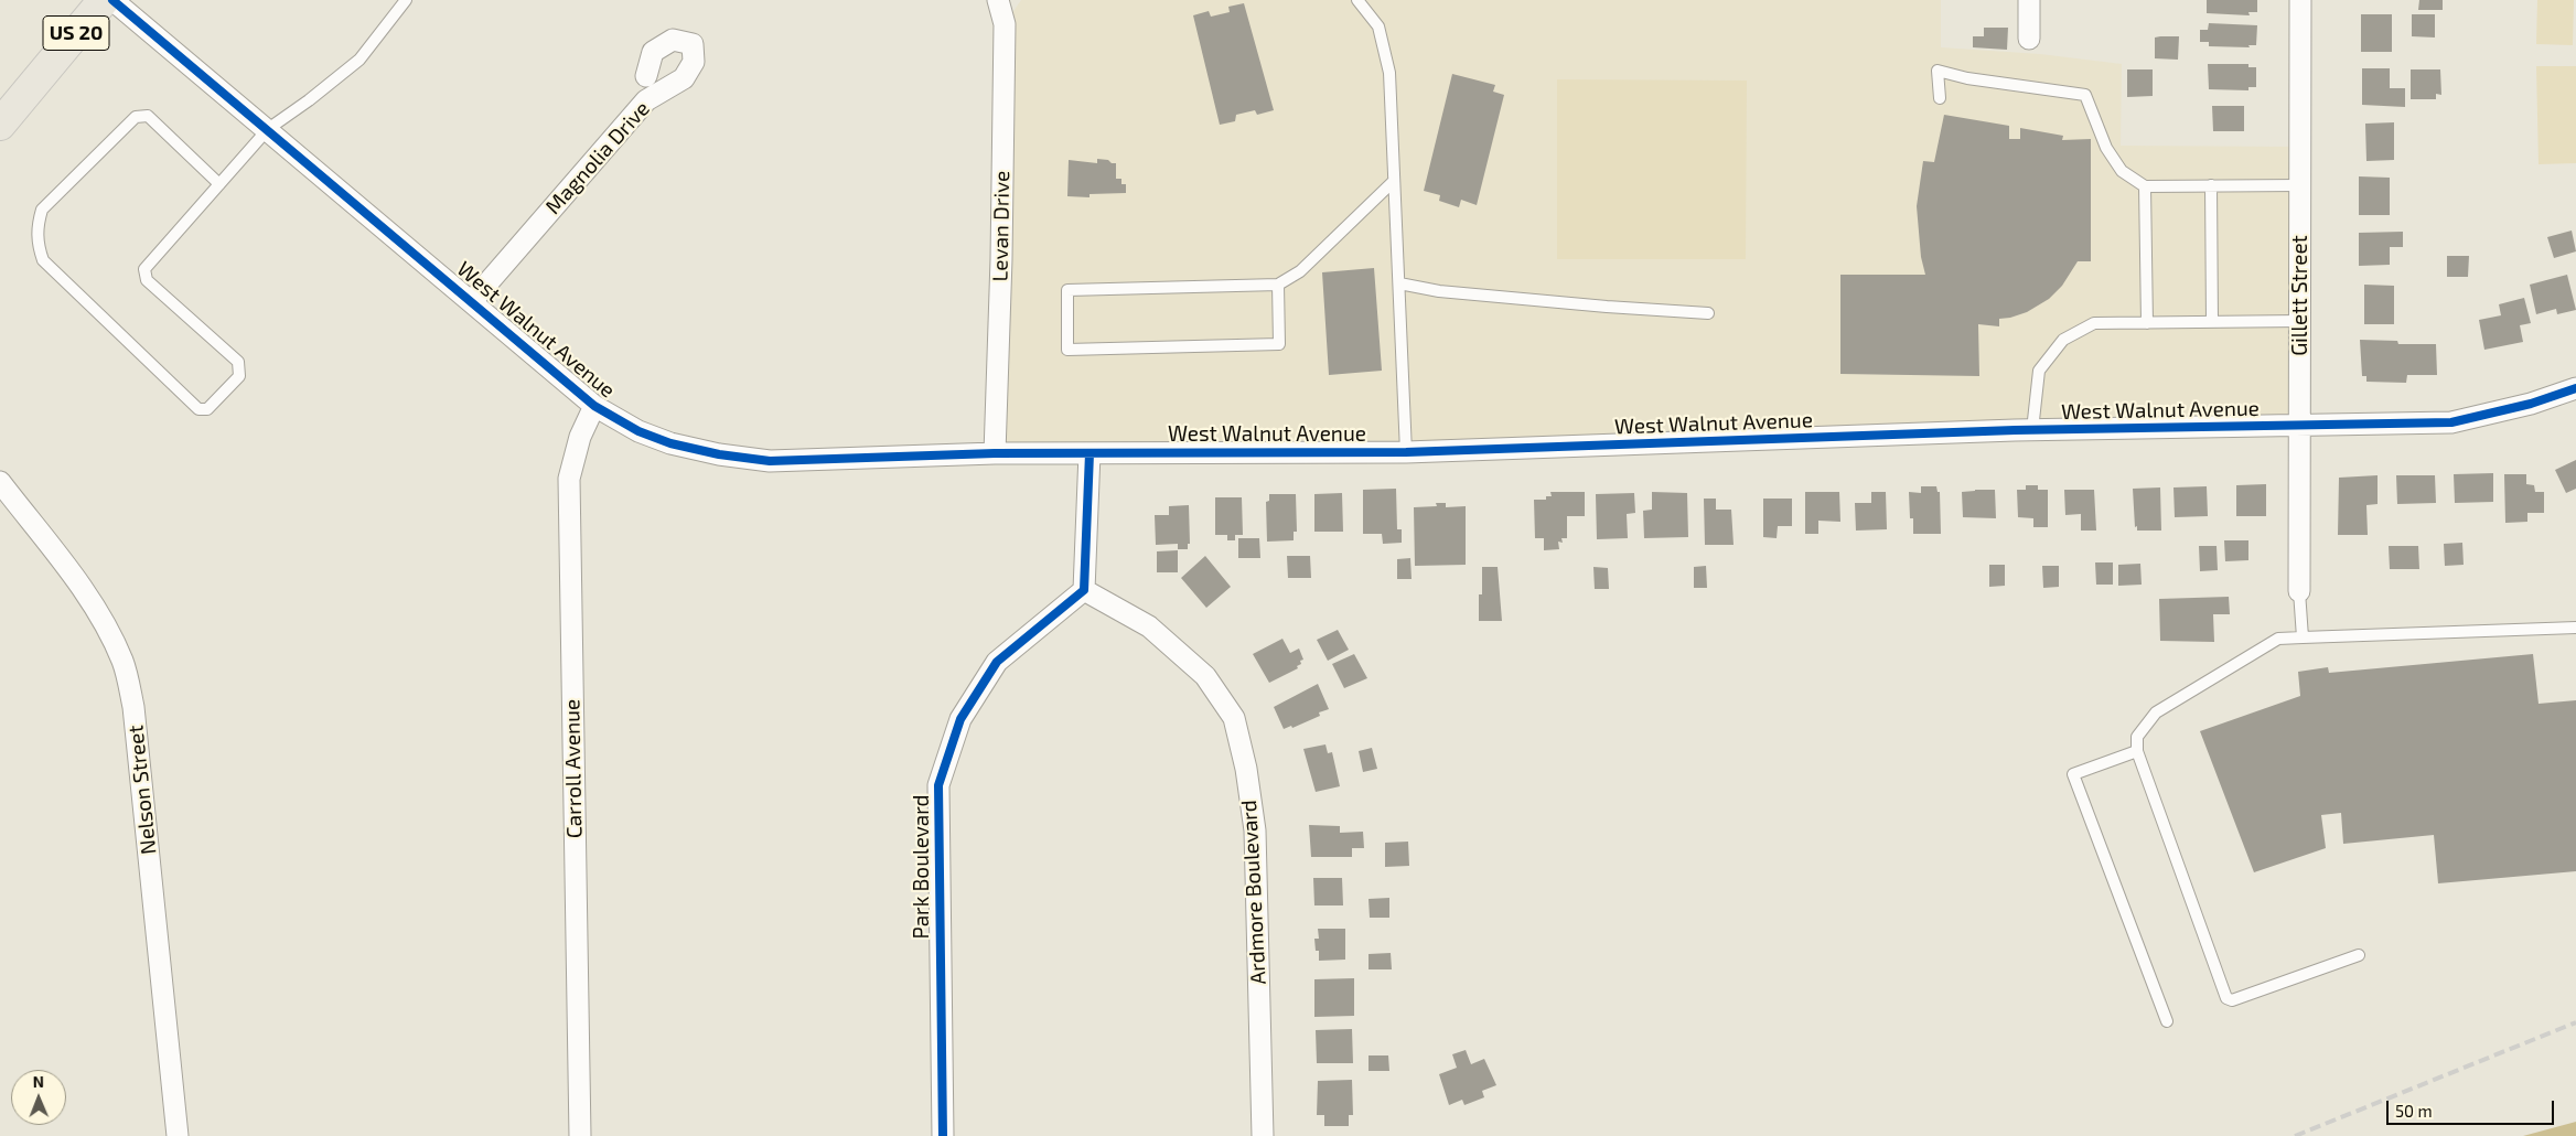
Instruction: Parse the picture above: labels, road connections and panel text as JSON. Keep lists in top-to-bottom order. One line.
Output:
{"streets":{"main road":["US 20"],"street":["Magnolia Drive","Levan Drive","Gillett Street","West Walnut Avenue","Carroll Avenue","Nelson Street","Park Boulevard","Ardmore Boulevard"]},"crossings":[["Magnolia Drive","West Walnut Avenue"],["Levan Drive","West Walnut Avenue"],["Gillett Street","West Walnut Avenue"],["West Walnut Avenue","Carroll Avenue"],["Park Boulevard","Ardmore Boulevard"]],"scale_bar":"50 m","north":"top"}
